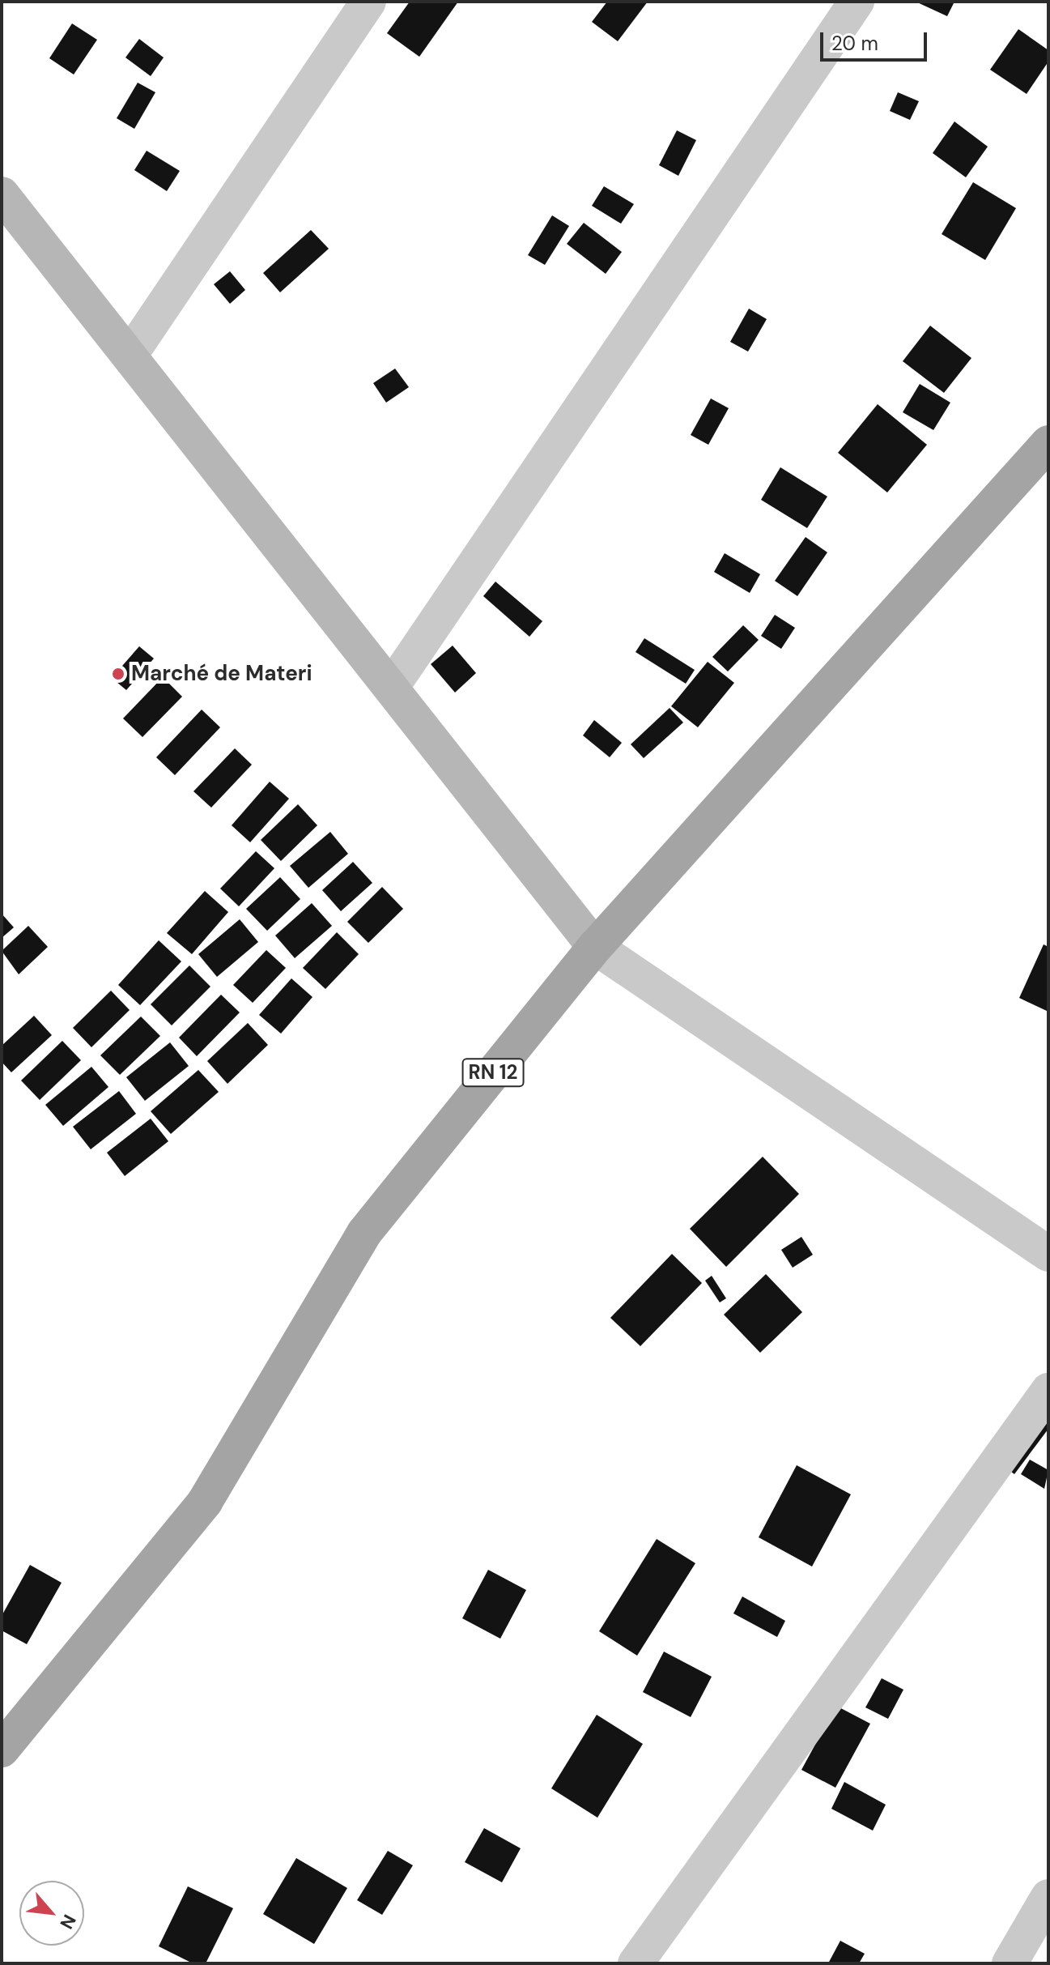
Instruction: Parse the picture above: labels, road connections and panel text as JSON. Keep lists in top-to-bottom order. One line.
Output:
{"streets":{"main road":["RN 12"]},"places":["Marché de Materi"],"scale_bar":"20 m","north":"bottom right"}
